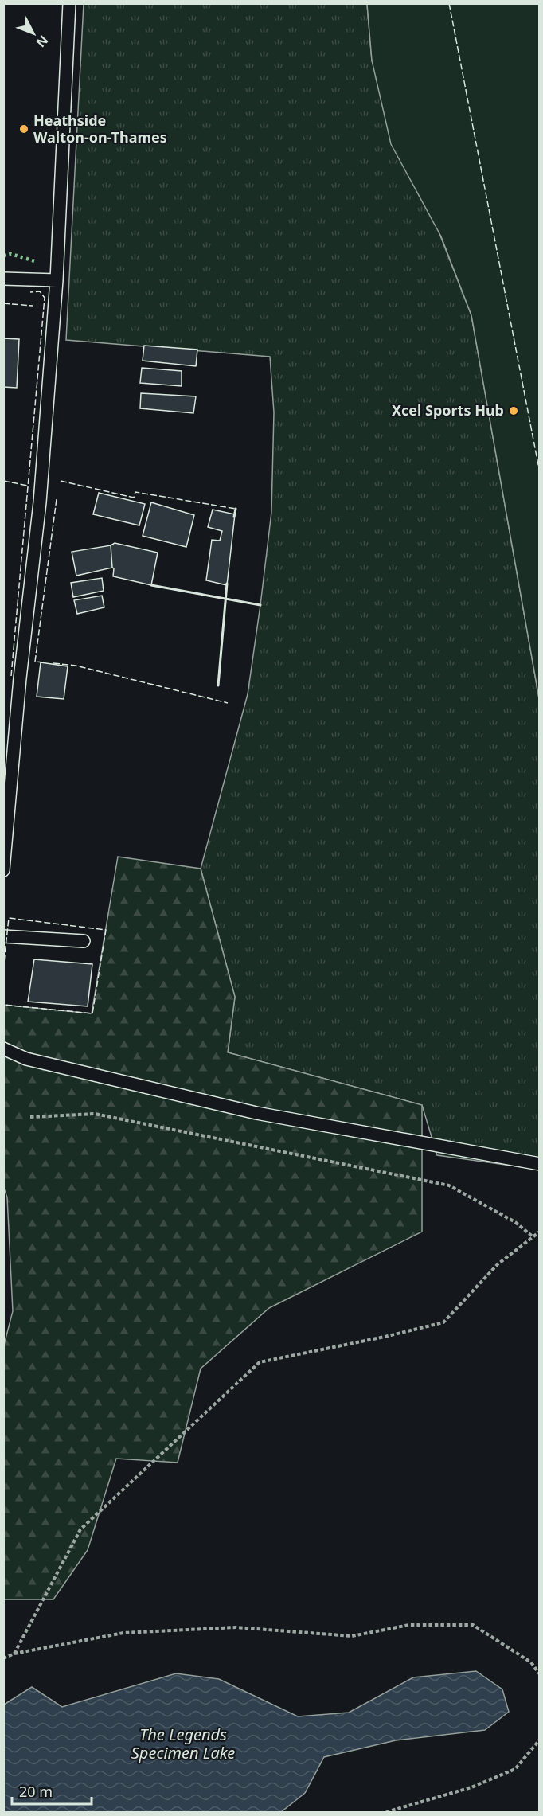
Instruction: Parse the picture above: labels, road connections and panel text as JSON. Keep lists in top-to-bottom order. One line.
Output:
{"water":["The Legends Specimen Lake"],"places":["Heathside Walton-on-Thames","Xcel Sports Hub"],"scale_bar":"20 m","north":"bottom right"}
